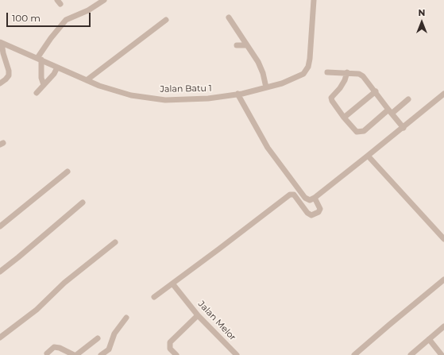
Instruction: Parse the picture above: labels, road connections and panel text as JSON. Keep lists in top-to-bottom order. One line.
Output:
{"streets":{"street":["Jalan Batu 1","Jalan Melor"]},"scale_bar":"100 m","north":"top"}
